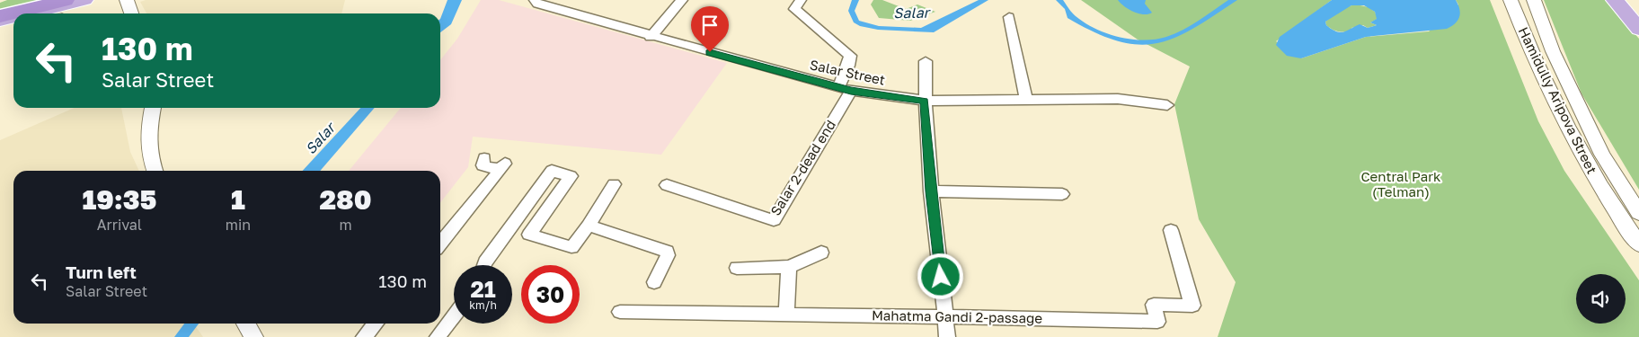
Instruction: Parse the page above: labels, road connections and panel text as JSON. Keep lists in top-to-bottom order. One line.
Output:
{"streets":{"street":["Salar Street","Hamidully Aripova Street","Salar 2-dead end","Mahatma Gandi 2-passage"]},"crossings":[["Salar Street","Salar 2-dead end"]],"water":["Salar"],"parks":["Central Park (Telman)"],"page":{"turn":["130 m","Salar Street"],"eta":["19:35","Arrival","1","min","280","m"],"list":[{"name":"Turn left","note":"Salar Street","value":"130 m"}],"speed":"21 km/h","limit":"30"}}
